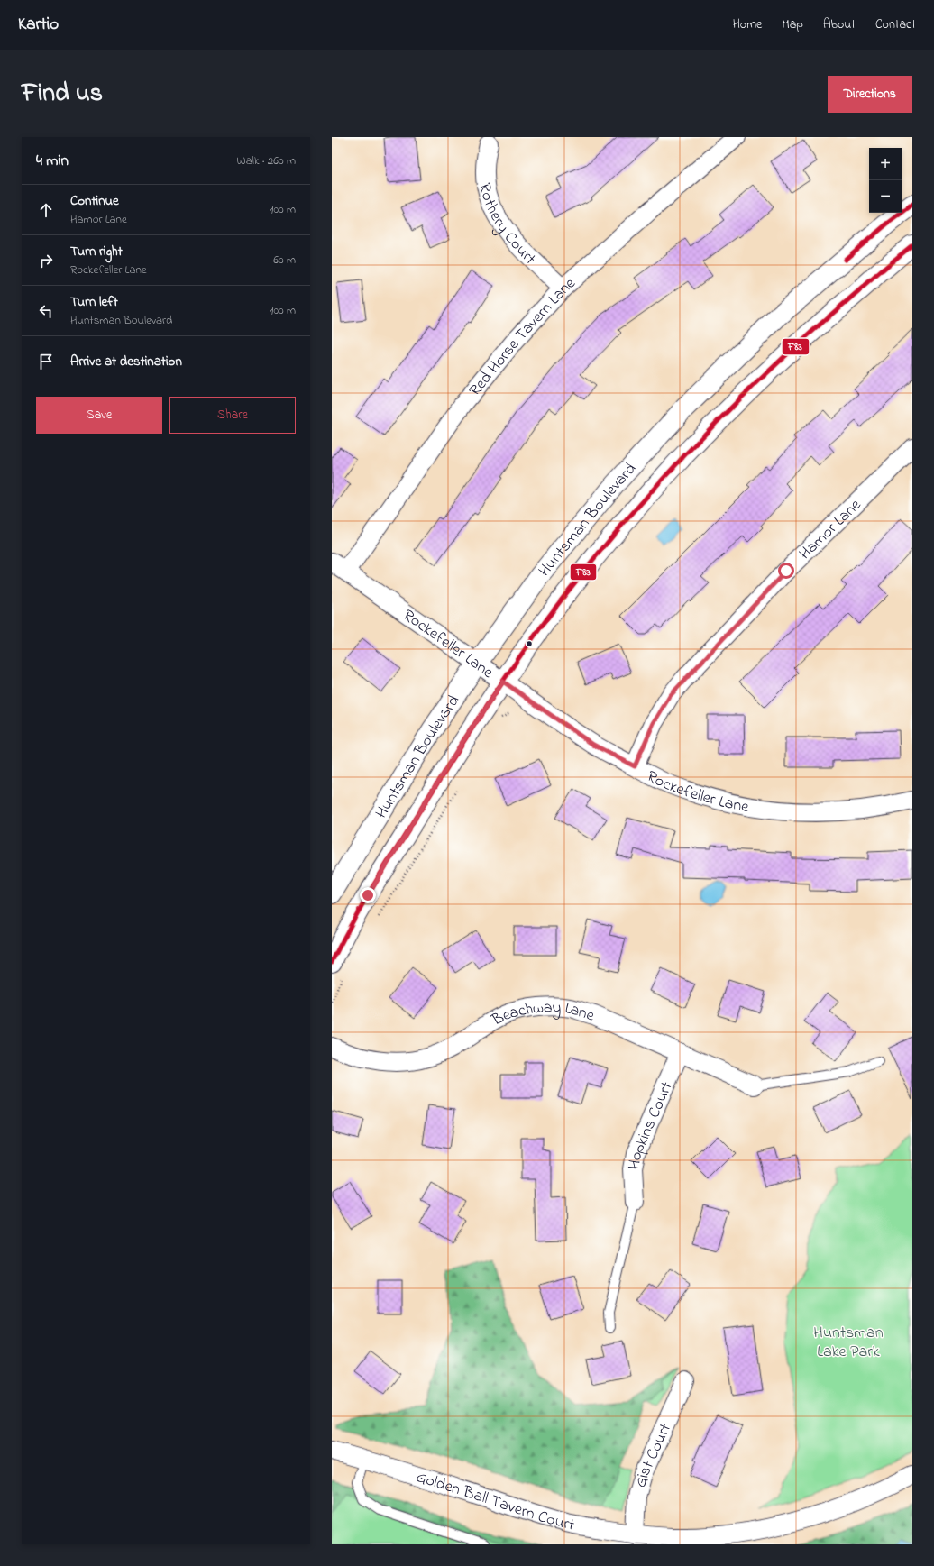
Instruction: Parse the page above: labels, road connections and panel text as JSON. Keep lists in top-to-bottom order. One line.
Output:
{"streets":{"street":["Rothery Court","Red Horse Tavern Lane","Huntsman Boulevard","Hamor Lane","Rockefeller Lane","Beachway Lane","Hopkins Court","Gist Court","Golden Ball Tavern Court"]},"crossings":[["Rothery Court","Red Horse Tavern Lane"],["Red Horse Tavern Lane","Rockefeller Lane"],["Huntsman Boulevard","Rockefeller Lane"],["Hamor Lane","Rockefeller Lane"],["Beachway Lane","Hopkins Court"],["Gist Court","Golden Ball Tavern Court"]],"parks":["Huntsman Lake Park"],"lines":["transit line F83"],"page":{"header":"Kartio","nav":["Home","Map","About","Contact"],"title":"Find us","buttons":["Directions",["Save","Share"]],"heading":["4 min","Walk · 260 m"],"map_buttons":["+","−"],"list":[["Continue","Hamor Lane","100 m"],["Turn right","Rockefeller Lane","60 m"],["Turn left","Huntsman Boulevard","100 m"],"Arrive at destination"]}}
